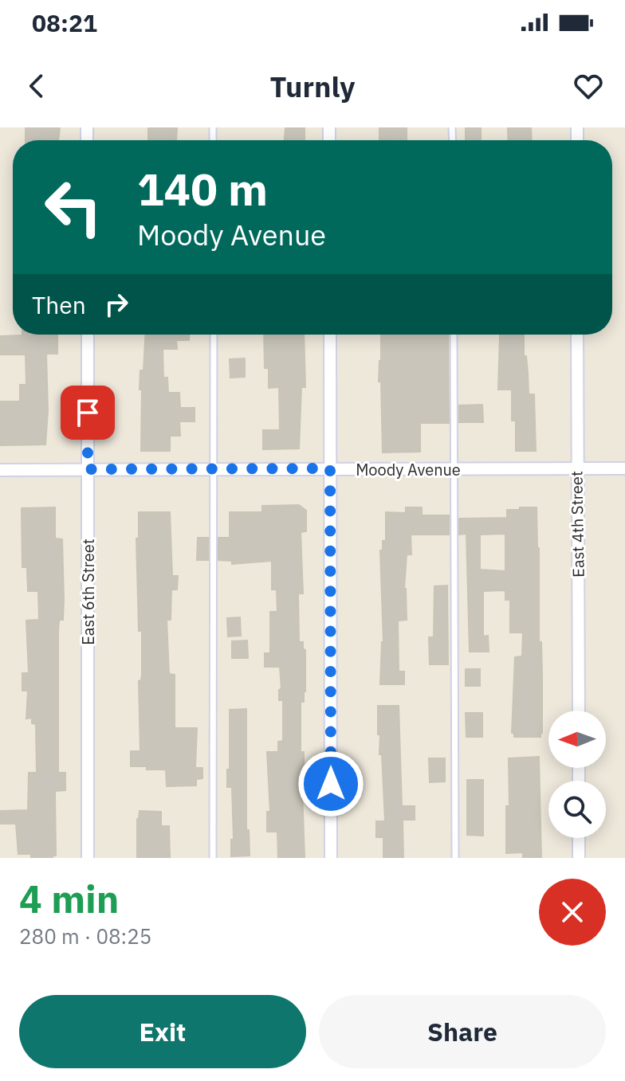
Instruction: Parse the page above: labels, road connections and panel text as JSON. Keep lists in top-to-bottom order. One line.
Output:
{"streets":{"street":["Moody Avenue","East 4th Street","East 6th Street"]},"crossings":[["Moody Avenue","East 4th Street"],["Moody Avenue","East 6th Street"]],"north":"left","page":{"status":"08:21","header":"Turnly","turn":["140 m","Moody Avenue"],"then":"Then","heading":["4 min","280 m · 08:25"],"buttons":["Exit","Share"]}}
